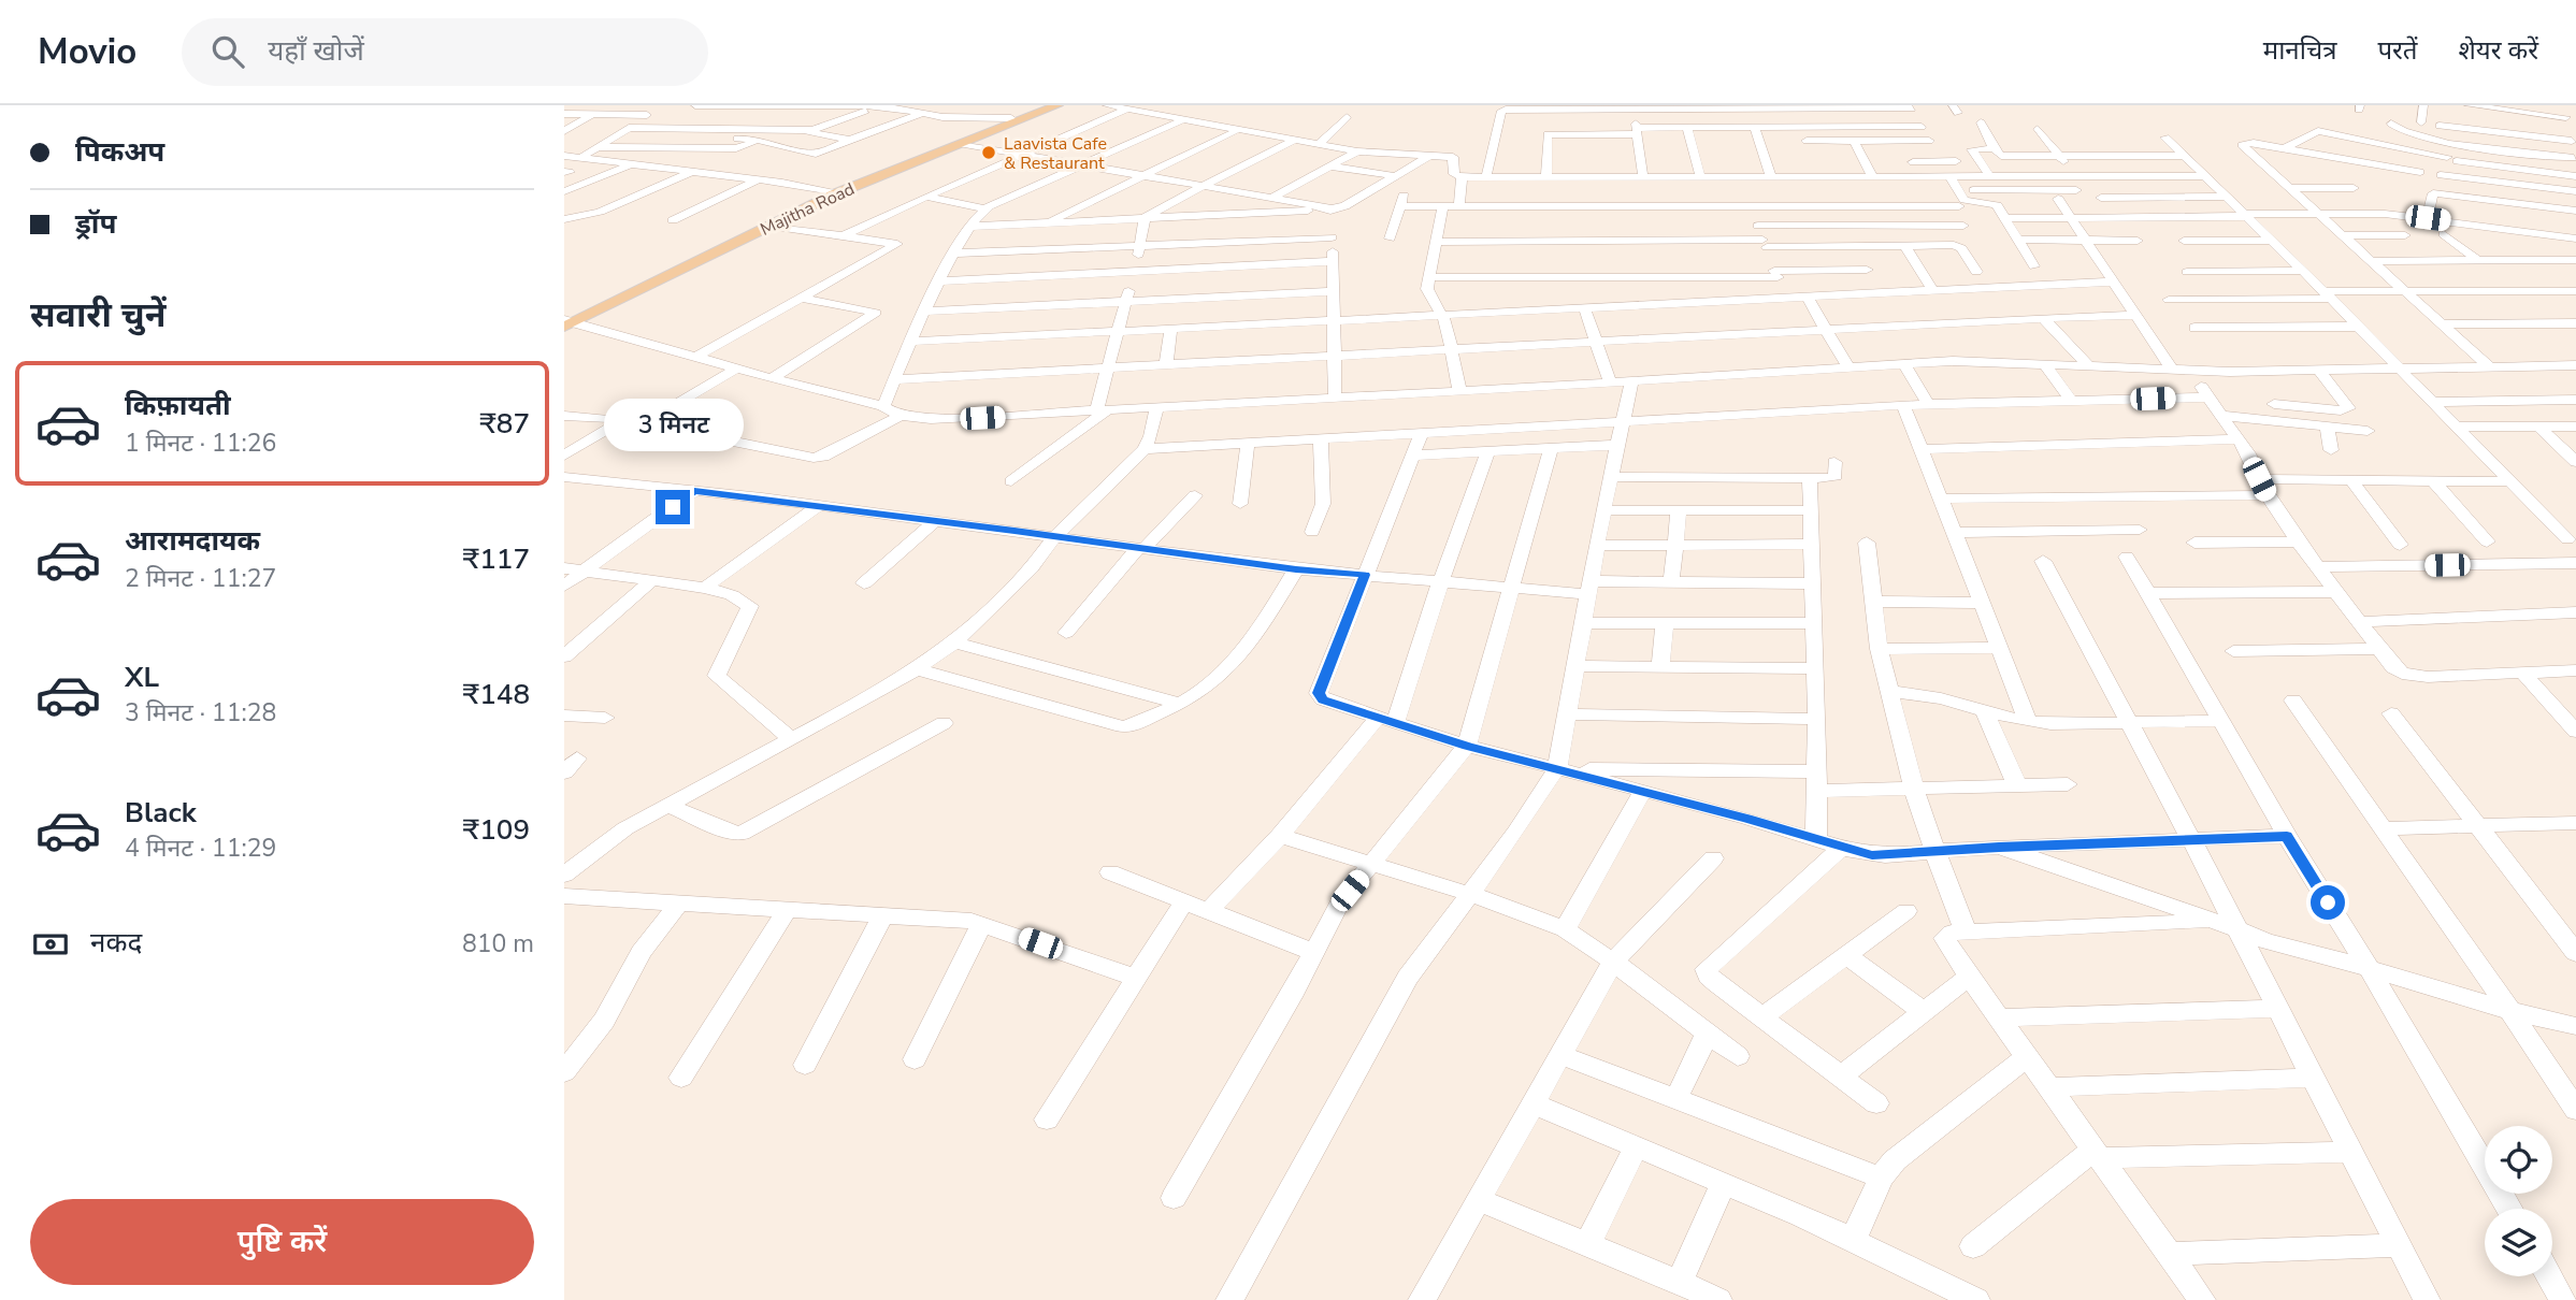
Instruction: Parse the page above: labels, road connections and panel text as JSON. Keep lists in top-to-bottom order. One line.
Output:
{"streets":{"main road":["Majitha Road"]},"places":["Laavista Cafe & Restaurant"],"page":{"header":"Movio","search":"यहाँ खोजें","nav":["मानचित्र","परतें","शेयर करें"],"banner":["पिकअप","ड्रॉप"],"heading":"सवारी चुनें","list":[{"name":"किफ़ायती","note":"1 मिनट · 11:26","value":"₹87"},{"name":"आरामदायक","note":"2 मिनट · 11:27","value":"₹117"},{"name":"XL","note":"3 मिनट · 11:28","value":"₹148"},{"name":"Black","note":"4 मिनट · 11:29","value":"₹109"}],"bubble":"3 मिनट","pay":["नकद","810 m"],"buttons":"पुष्टि करें"}}
